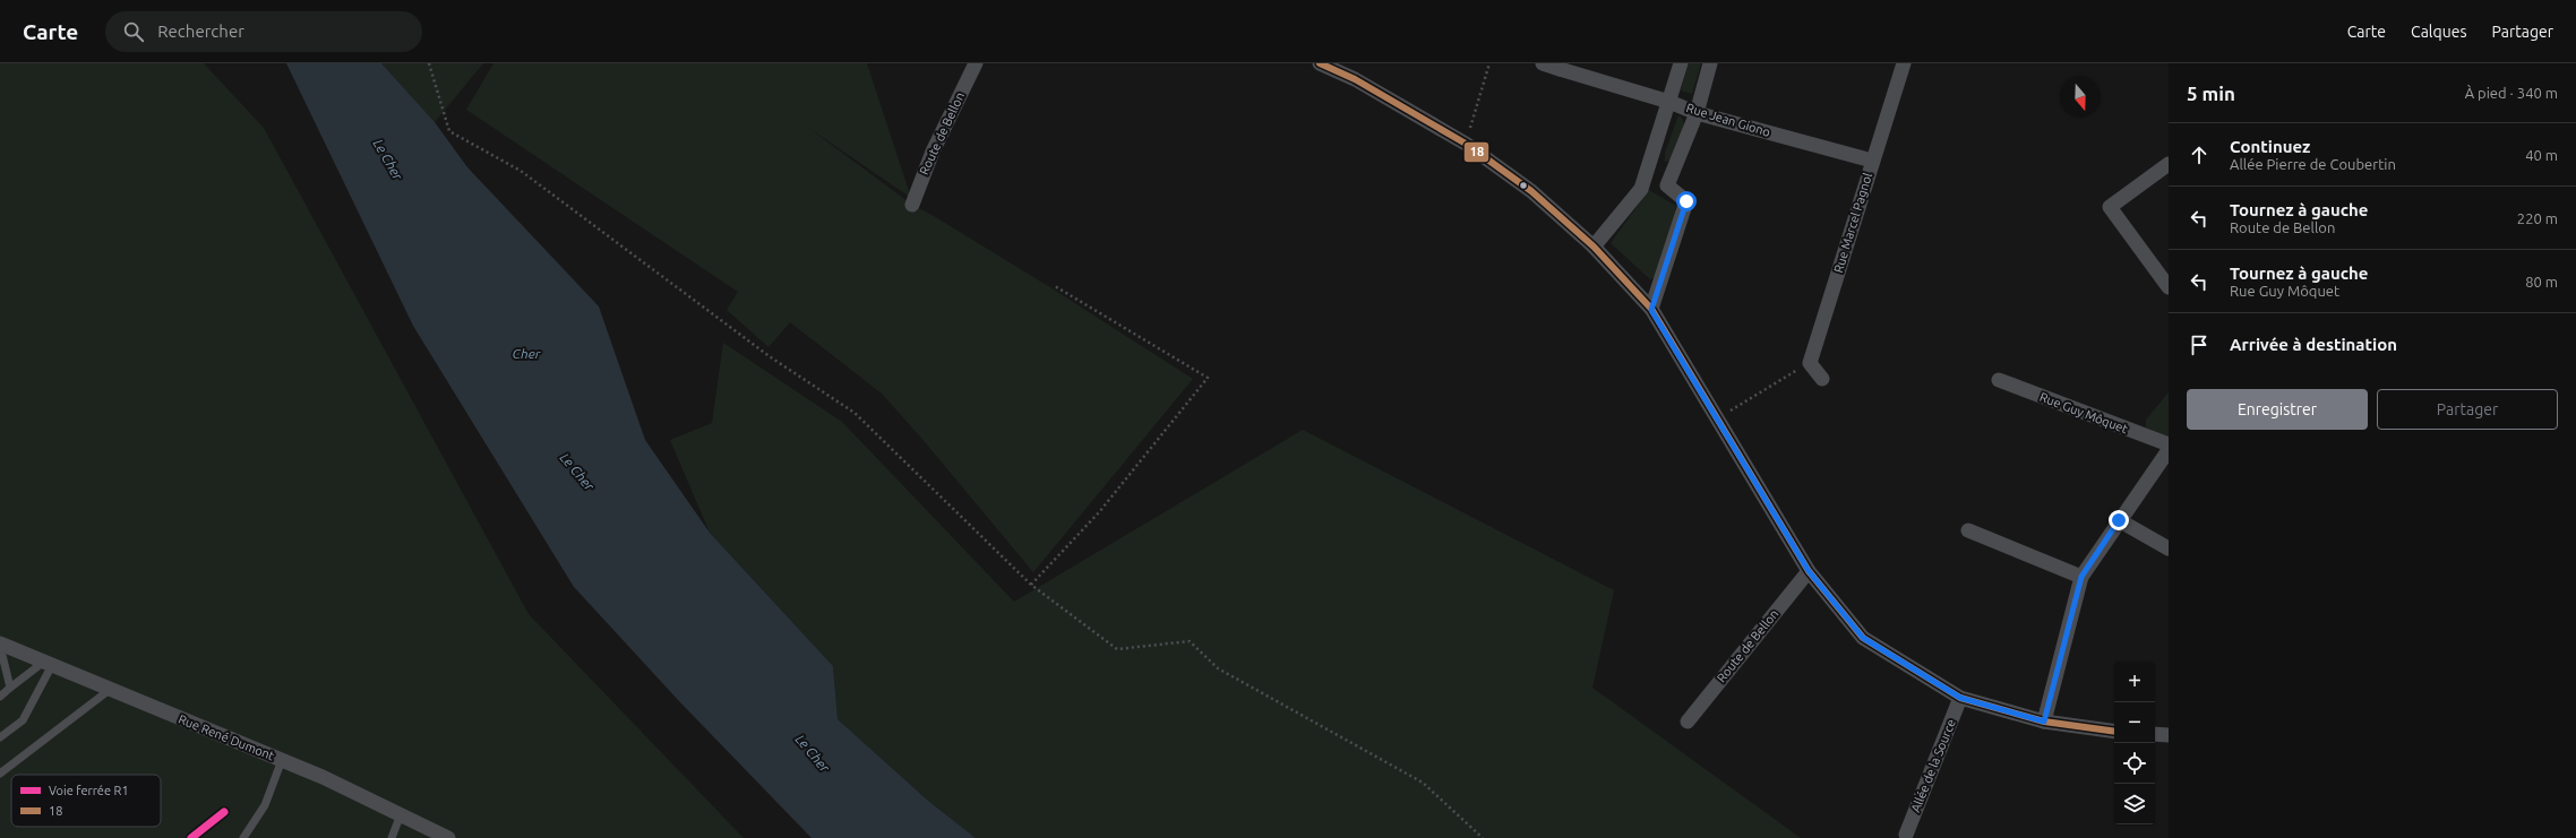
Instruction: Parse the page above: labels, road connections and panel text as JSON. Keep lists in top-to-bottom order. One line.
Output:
{"streets":{"street":["Rue Jean Giono","Route de Bellon","Rue Marcel Pagnol","Rue Guy Môquet","Rue René Dumont","Allée de la Source"]},"crossings":[["Rue Jean Giono","Rue Marcel Pagnol"]],"water":["Le Cher","Cher"],"lines":["transit line 18","rail line R1"],"legend":["Voie ferrée R1","18"],"north":"bottom","page":{"header":"Carte","search":"Rechercher","nav":["Carte","Calques","Partager"],"heading":["5 min","À pied · 340 m"],"list":[["Continuez","Allée Pierre de Coubertin","40 m"],["Tournez à gauche","Route de Bellon","220 m"],["Tournez à gauche","Rue Guy Môquet","80 m"],"Arrivée à destination"],"buttons":["Enregistrer","Partager"],"map_buttons":["+","−"]}}
